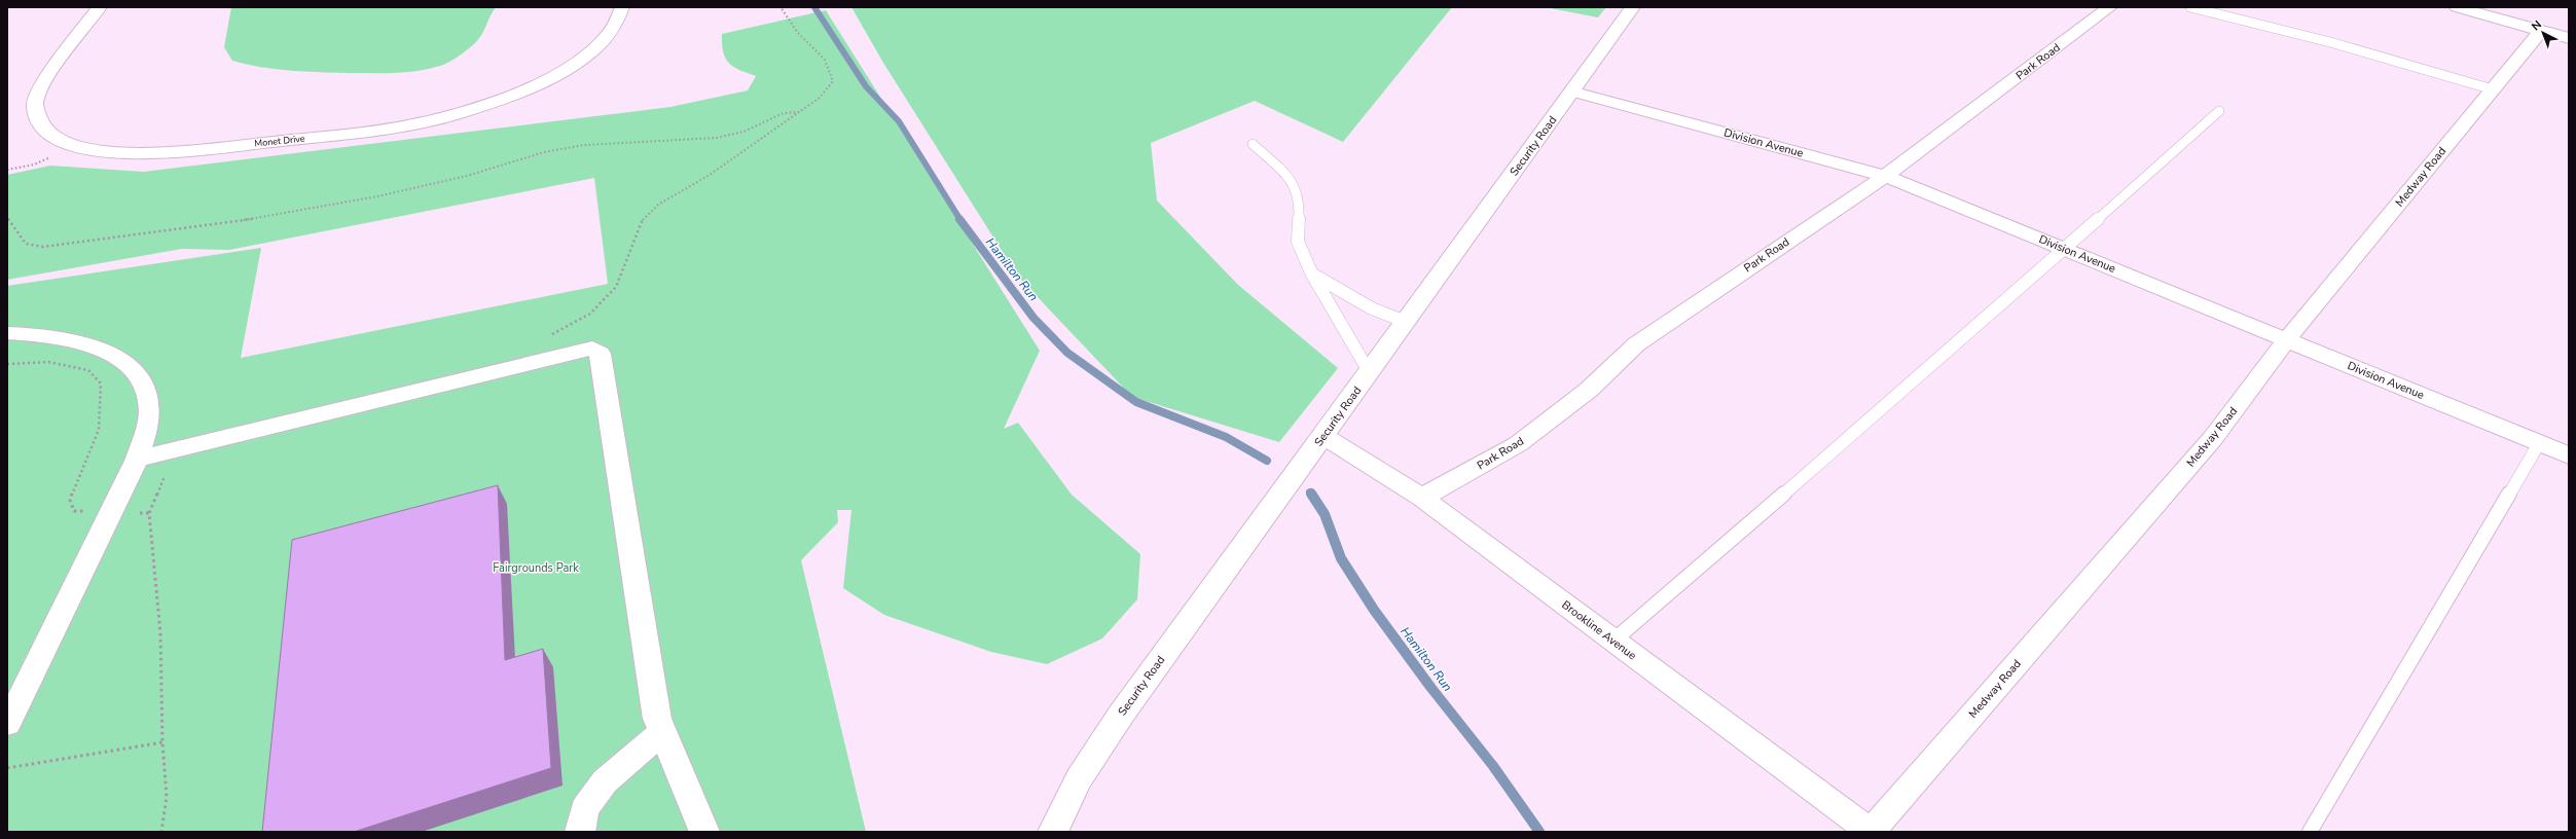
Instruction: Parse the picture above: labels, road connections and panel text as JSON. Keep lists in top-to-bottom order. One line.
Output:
{"streets":{"street":["Park Road","Monet Drive","Division Avenue","Security Road","Medway Road","Brookline Avenue"]},"crossings":[["Park Road","Division Avenue"],["Park Road","Brookline Avenue"],["Division Avenue","Security Road"],["Division Avenue","Medway Road"],["Security Road","Brookline Avenue"],["Medway Road","Brookline Avenue"]],"water":["Hamilton Run"],"parks":["Fairgrounds Park"],"north":"top left"}
